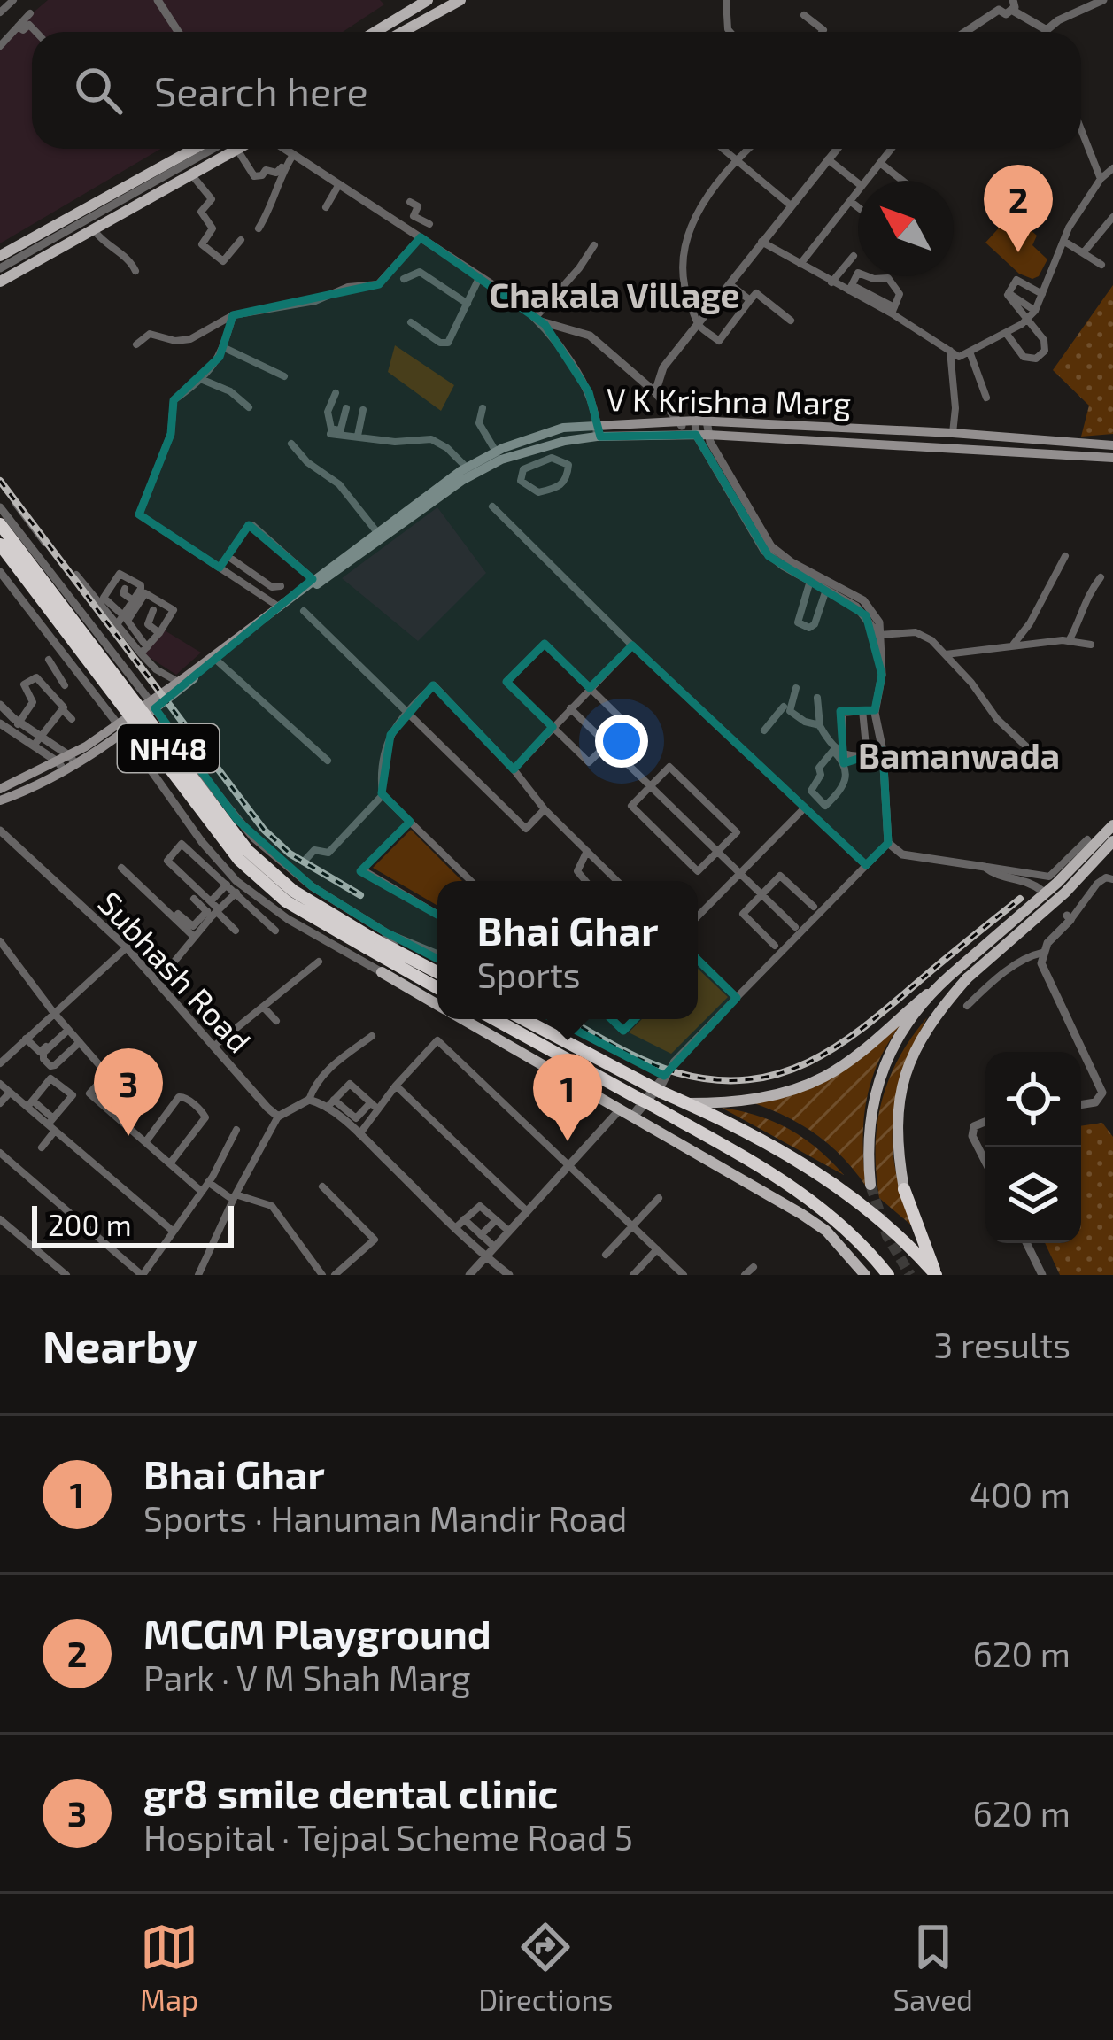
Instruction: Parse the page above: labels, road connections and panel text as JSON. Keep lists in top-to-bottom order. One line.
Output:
{"streets":{"highway":["NH48"],"main road":["V K Krishna Marg"],"street":["Subhash Road"]},"districts":["Chakala Village","Bamanwada"],"scale_bar":"200 m","north":"top left","page":{"search":"Search here","pins":["2","3","1"],"popup":["Bhai Ghar","Sports"],"scale":"200 m","heading":["Nearby","3 results"],"list":[{"mark":"1","name":"Bhai Ghar","note":"Sports · Hanuman Mandir Road","value":"400 m"},{"mark":"2","name":"MCGM Playground","note":"Park · V M Shah Marg","value":"620 m"},{"mark":"3","name":"gr8 smile dental clinic","note":"Hospital · Tejpal Scheme Road 5","value":"620 m"}],"nav":["Map","Directions","Saved"]}}
